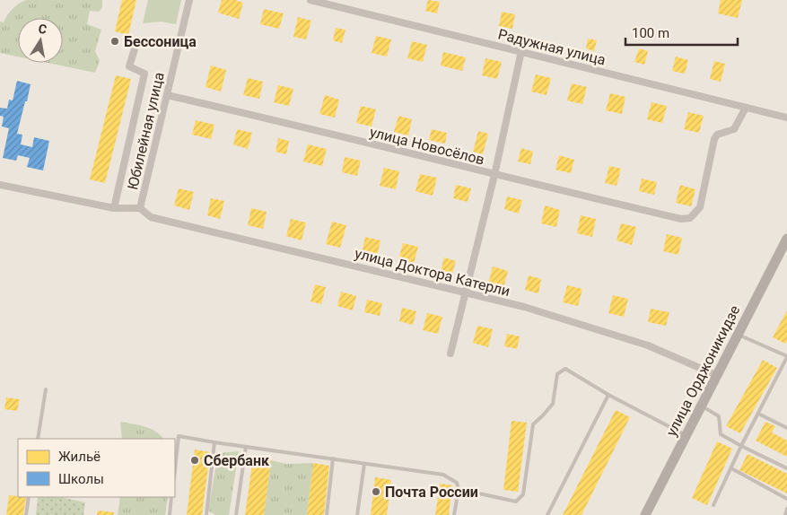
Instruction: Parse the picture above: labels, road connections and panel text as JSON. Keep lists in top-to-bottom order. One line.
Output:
{"streets":{"main road":["улица Орджоникидзе"],"street":["Радужная улица","Юбилейная улица","улица Новосёлов","улица Доктора Катерли"]},"crossings":[["Радужная улица","улица Новосёлов"],["Юбилейная улица","улица Новосёлов"],["Юбилейная улица","улица Доктора Катерли"],["улица Доктора Катерли","улица Орджоникидзе"]],"places":["Бессоница","Сбербанк","Почта России"],"legend":["Жильё","Школы"],"scale_bar":"100 m","north":"top"}
